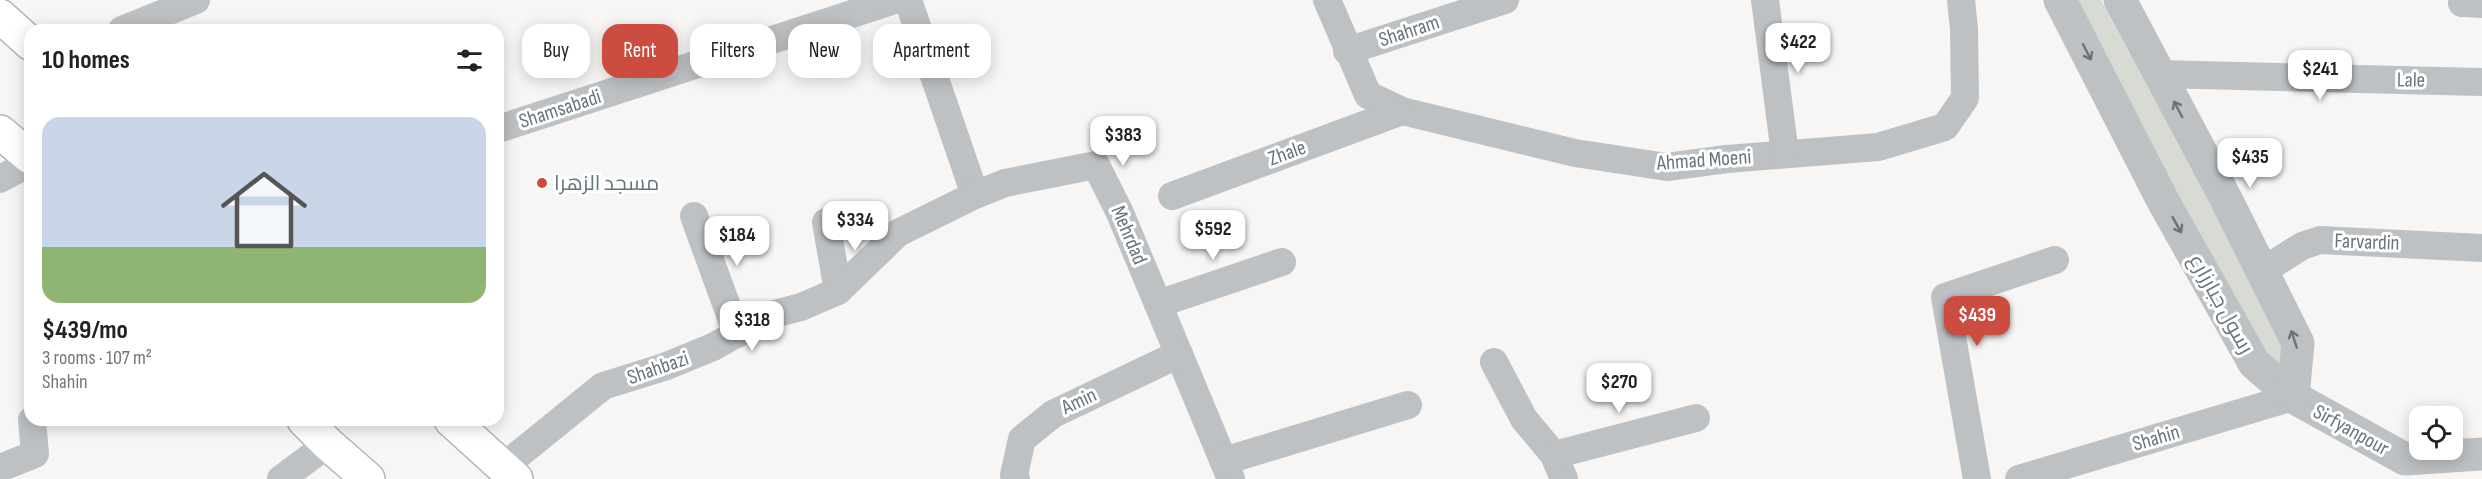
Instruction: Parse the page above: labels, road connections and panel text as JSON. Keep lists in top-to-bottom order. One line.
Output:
{"streets":{"street":["Shahram","Lale","Shamsabadi","Zhale","Ahmad Moeni","Mehrdad","Farvardin","رسول جبارزارع","Shahbazi","Amin","Sirfyanpour","Shahin"]},"crossings":[["Shahram","Ahmad Moeni"],["Zhale","Ahmad Moeni"],["Mehrdad","Shahbazi"],["Mehrdad","Amin"],["رسول جبارزارع","Sirfyanpour"],["رسول جبارزارع","Shahin"],["Sirfyanpour","Shahin"]],"places":["مسجد الزهرا"],"page":{"price":["$422","$241","$383","$435","$334","$592","$184","$439","$318","$270"],"chip":["Buy","Rent","Filters","New","Apartment"],"heading":"10 homes","list":[{"name":"$439/mo","note":"3 rooms · 107 m² · Shahin"}]}}
